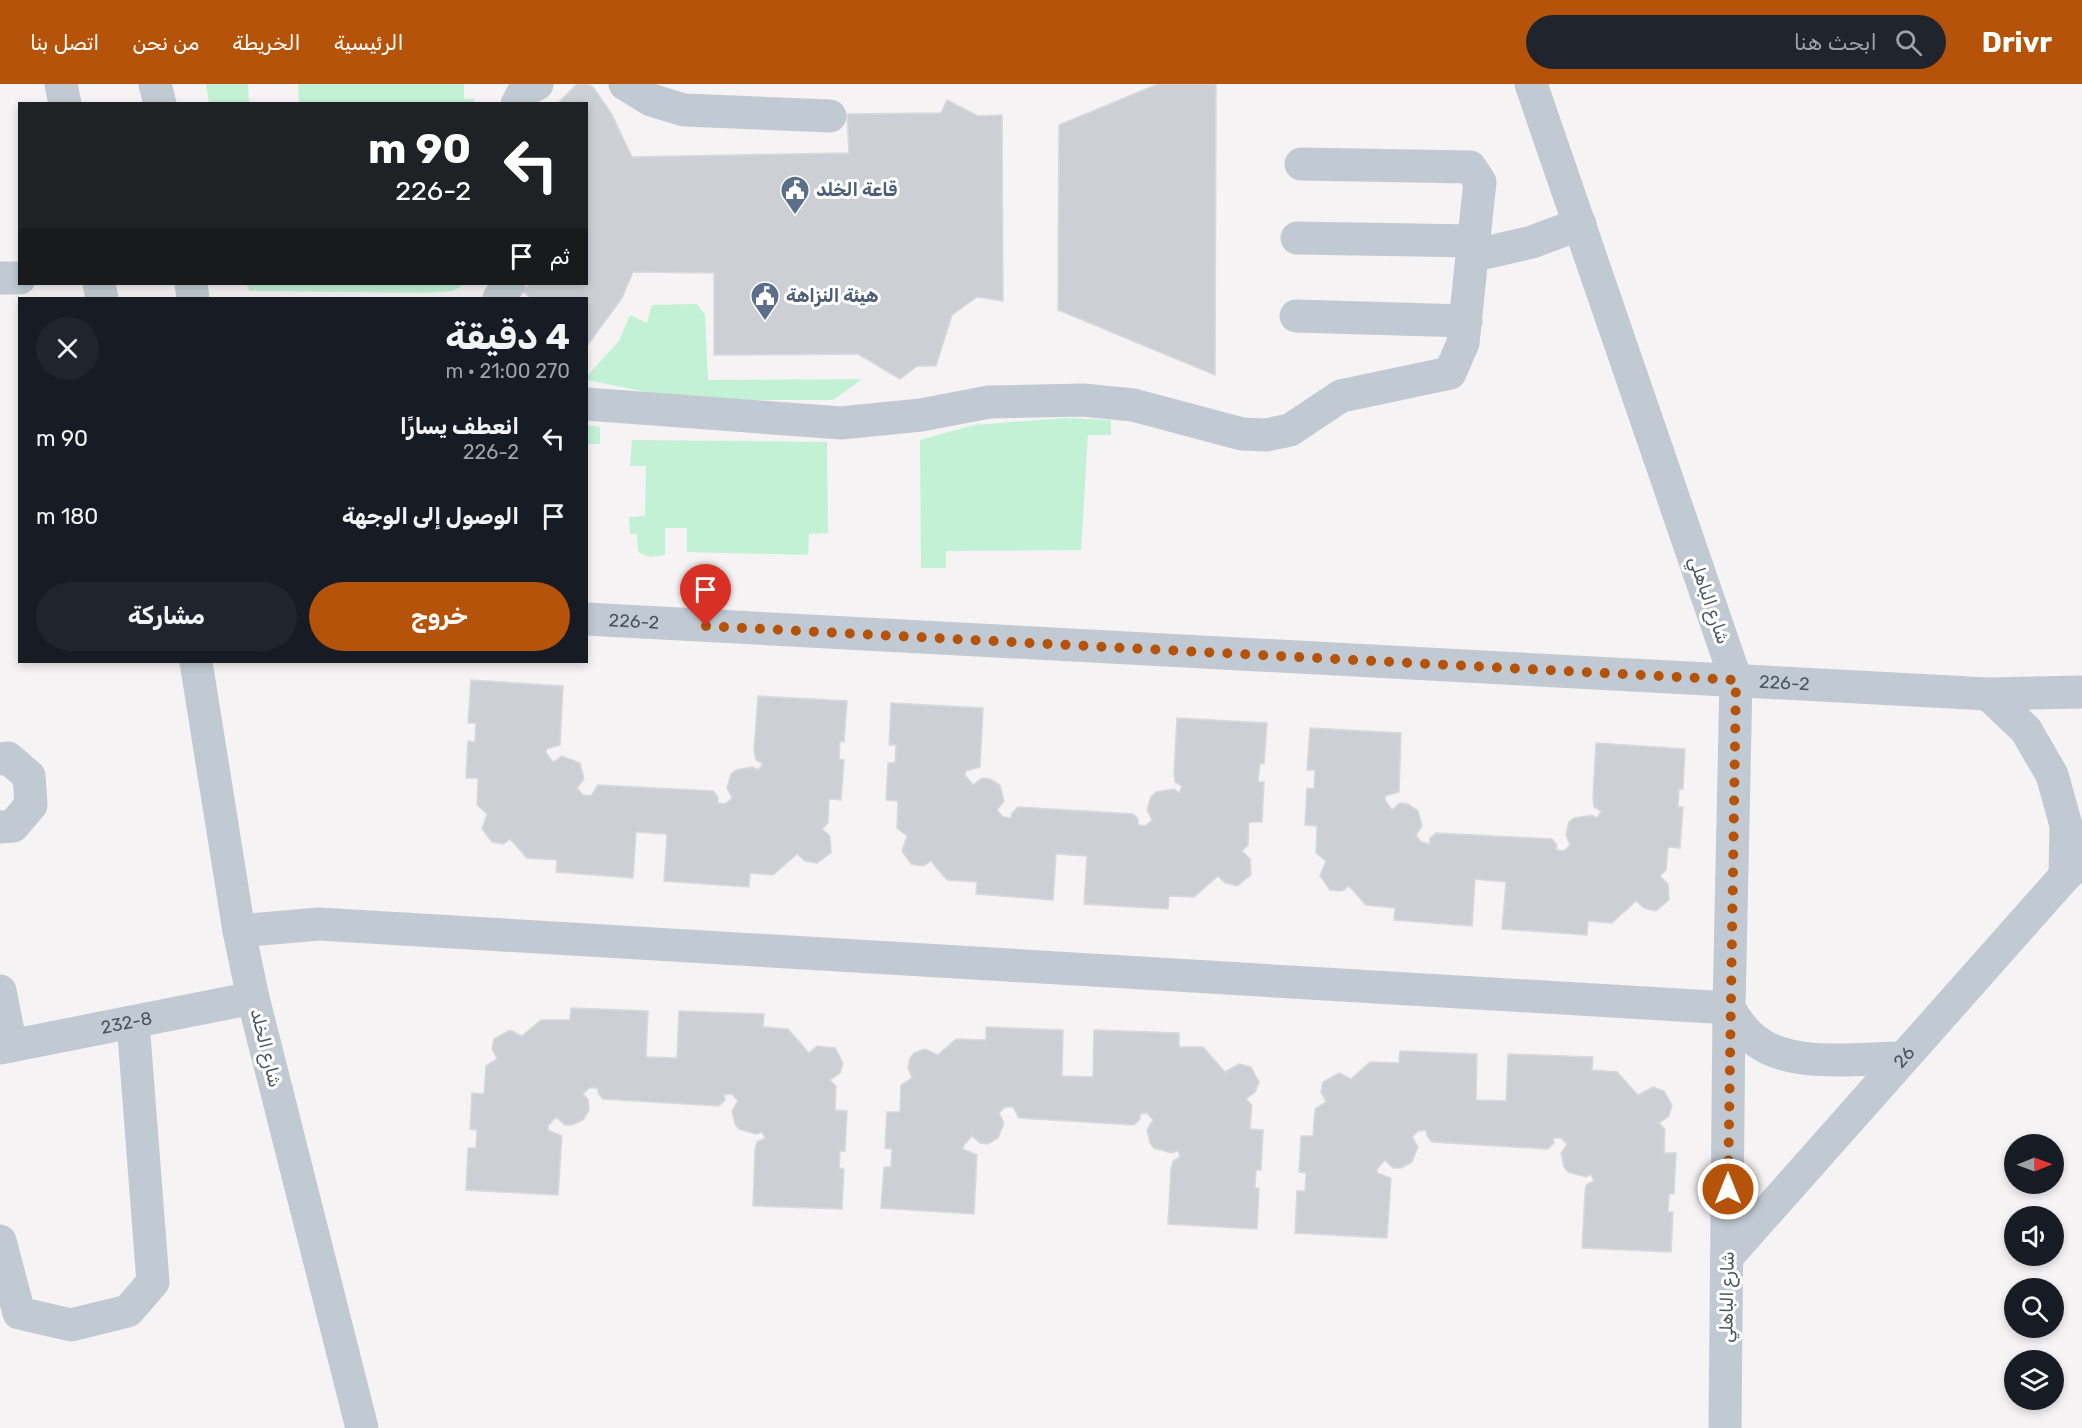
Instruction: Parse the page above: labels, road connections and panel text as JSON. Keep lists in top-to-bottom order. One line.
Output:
{"streets":{"street":["شارع الباهلي","226-2","232-8","شارع الخلد","26"]},"crossings":[["شارع الباهلي","226-2"],["شارع الباهلي","26"],["232-8","شارع الخلد"]],"places":{"public building":["قاعة الخلد","هيئة النزاهة"]},"north":"right","page":{"header":"Drivr","search":"ابحث هنا","nav":["الرئيسية","الخريطة","من نحن","اتصل بنا"],"turn":["90 m","226-2"],"then":"ثم","heading":["4 دقيقة","270 m · 21:00"],"list":[{"name":"انعطف يسارًا","note":"226-2","value":"90 m"},{"name":"الوصول إلى الوجهة","value":"180 m"}],"buttons":["خروج","مشاركة"]}}
